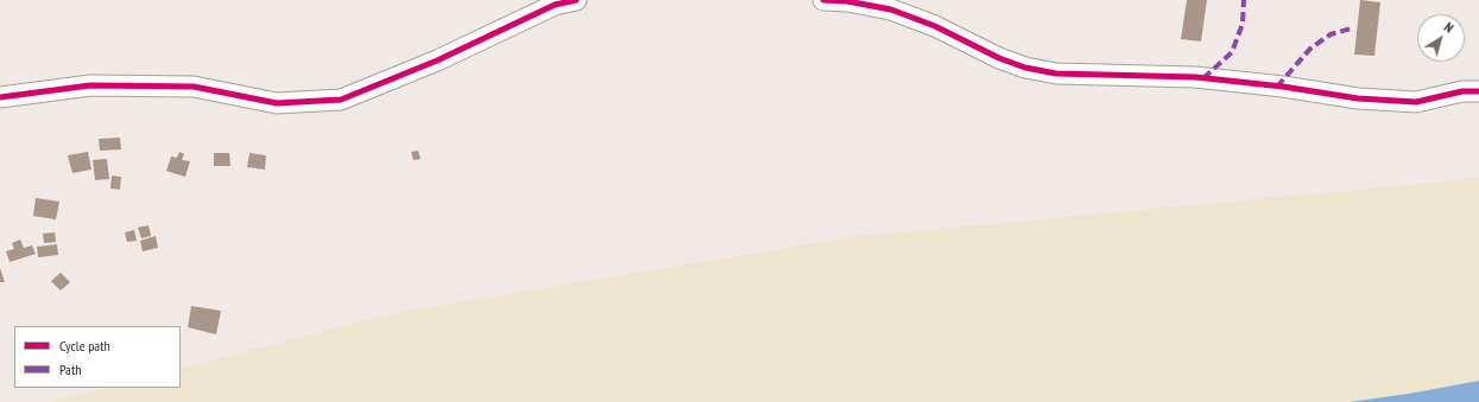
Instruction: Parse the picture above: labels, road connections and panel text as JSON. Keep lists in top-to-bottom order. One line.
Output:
{"legend":["Cycle path","Path"],"north":"top right"}
